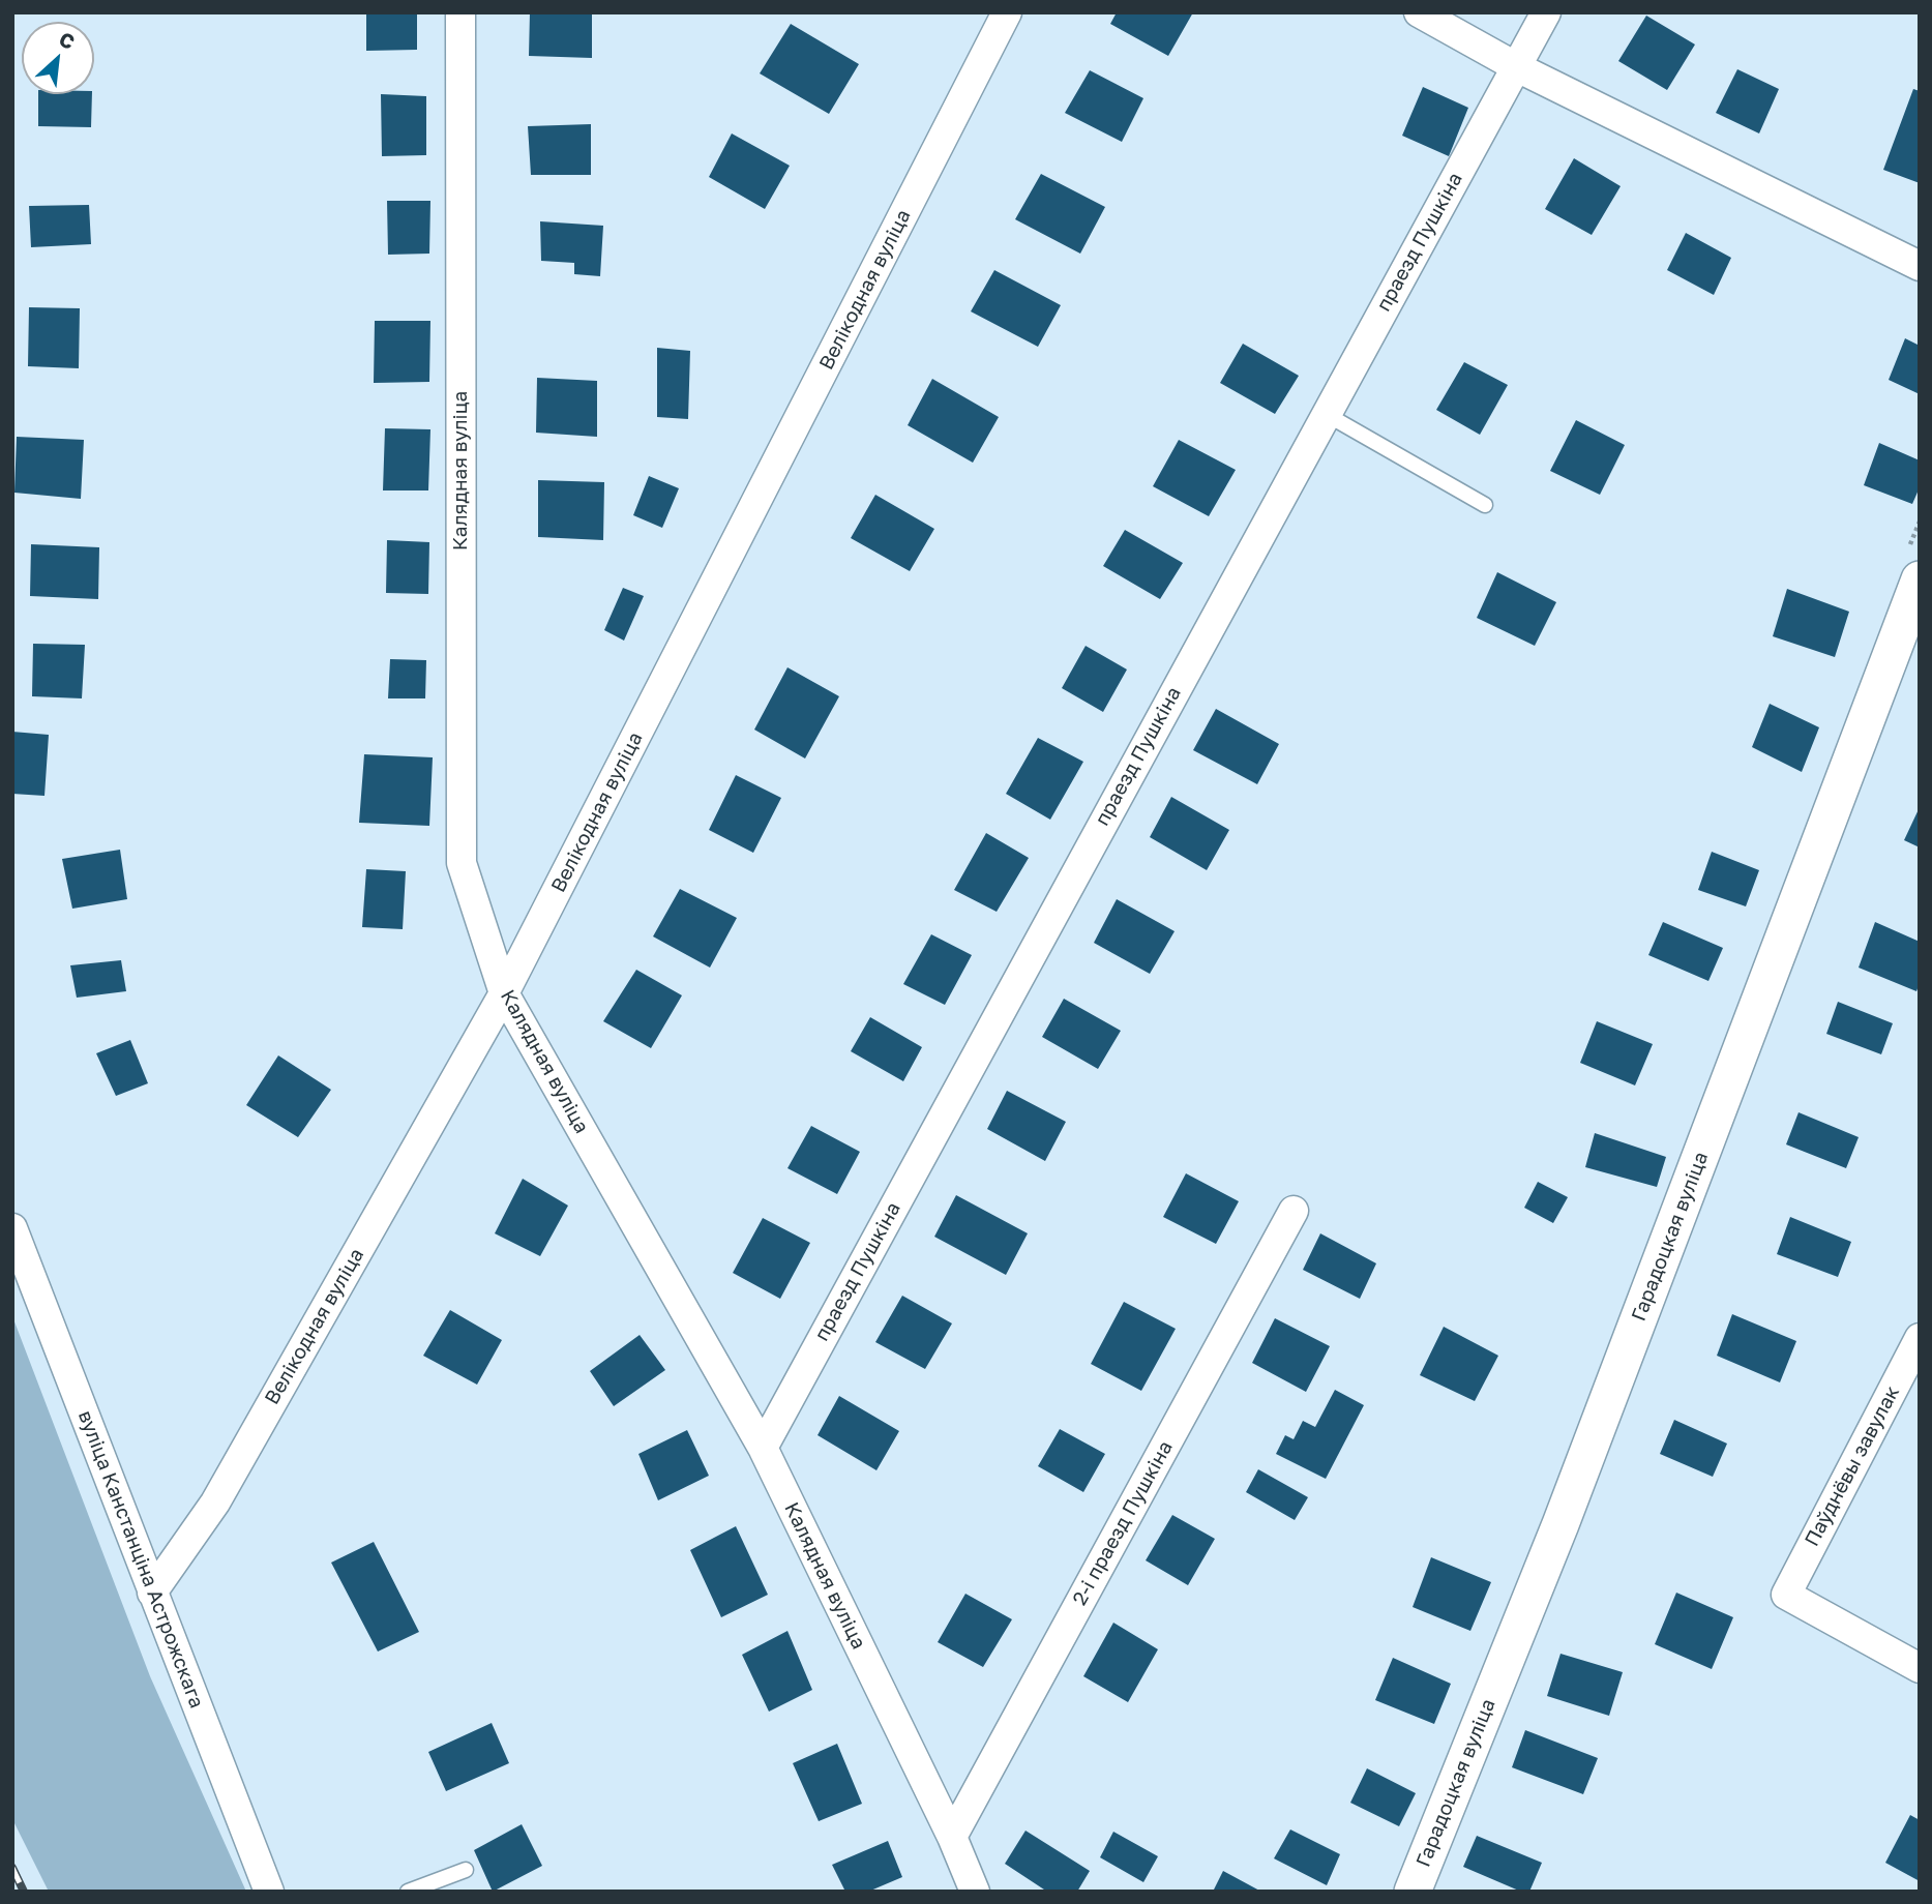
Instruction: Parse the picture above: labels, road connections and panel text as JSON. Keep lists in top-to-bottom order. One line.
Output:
{"streets":{"street":["праезд Пушкіна","Велікодная вуліца","Калядная вуліца","Гарадоцкая вуліца","Паўднёвы завулак","2-і праезд Пушкіна","вуліца Канстанціна Астрожскага"]},"crossings":[["праезд Пушкіна","Калядная вуліца"],["Велікодная вуліца","Калядная вуліца"],["Велікодная вуліца","вуліца Канстанціна Астрожскага"],["Калядная вуліца","2-і праезд Пушкіна"]],"north":"top right"}
